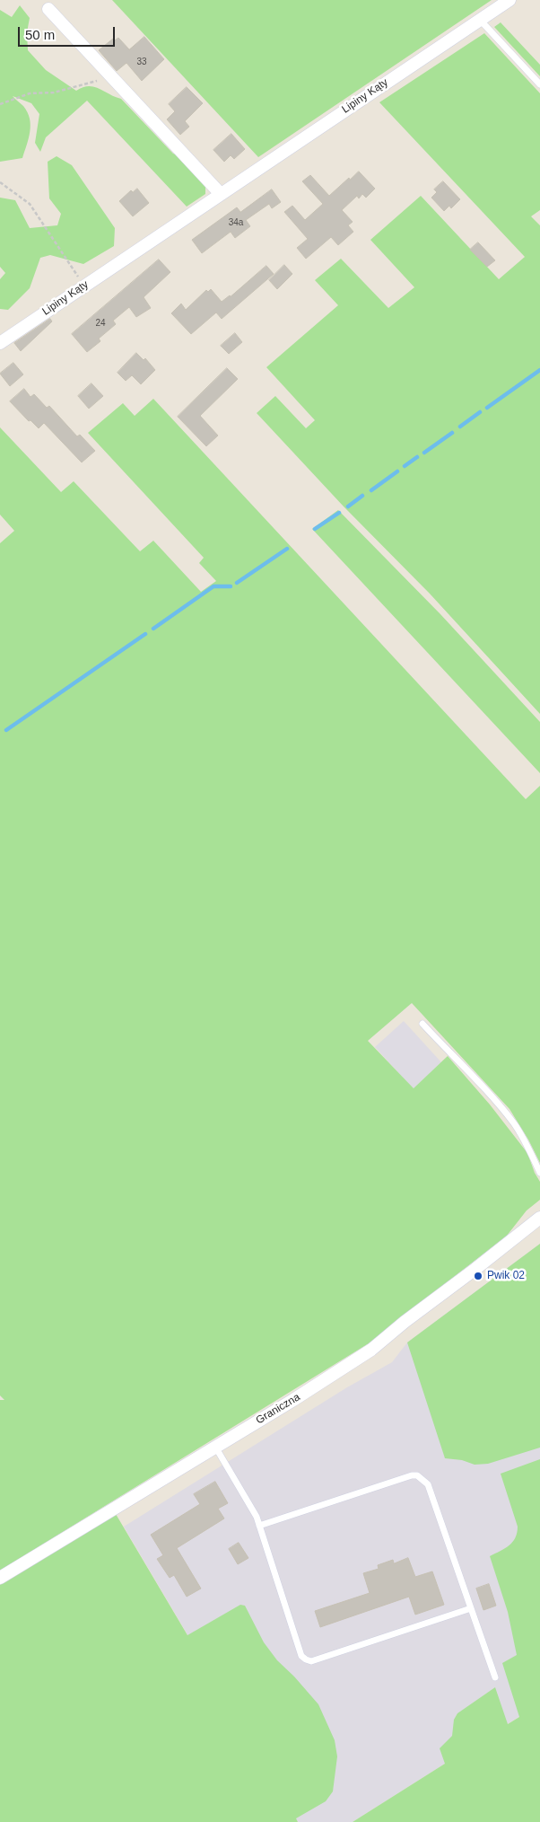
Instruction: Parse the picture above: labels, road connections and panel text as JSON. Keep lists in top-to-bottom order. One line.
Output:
{"streets":{"street":["Lipiny Kąty","Graniczna"]},"places":["Pwik 02"],"house_numbers":["33","34a","24"],"scale_bar":"50 m"}
